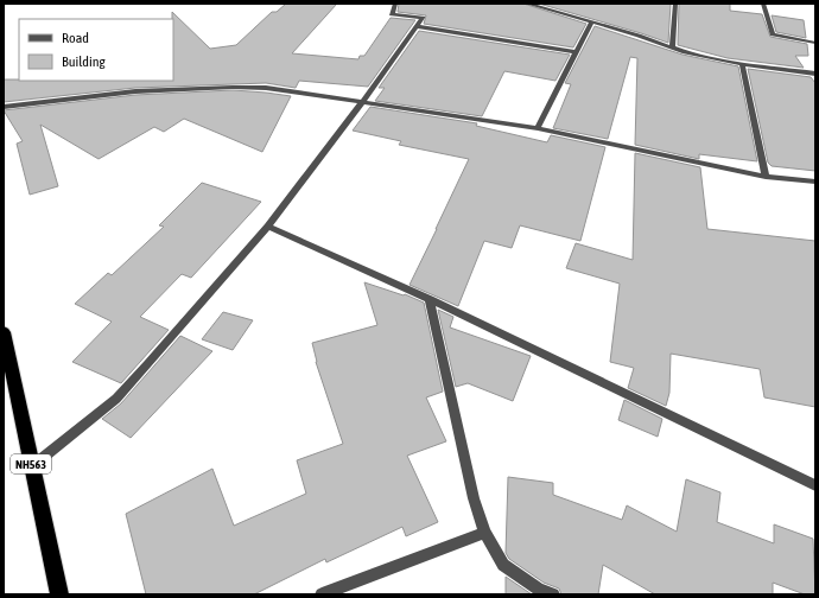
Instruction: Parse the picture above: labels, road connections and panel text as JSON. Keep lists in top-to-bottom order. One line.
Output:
{"streets":{"highway":["NH563"]},"legend":["Road","Building"]}
